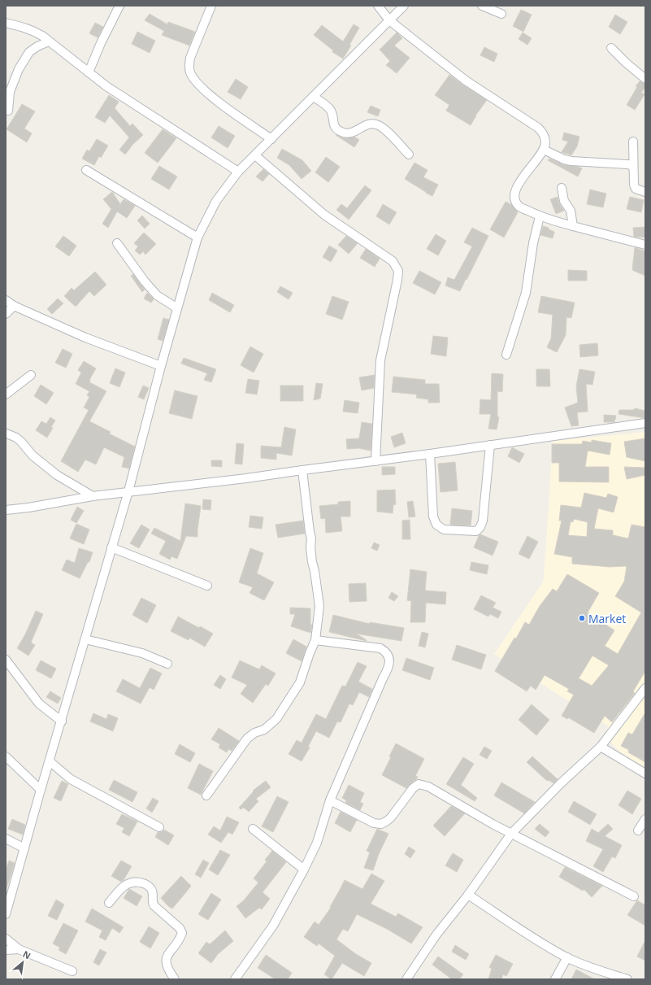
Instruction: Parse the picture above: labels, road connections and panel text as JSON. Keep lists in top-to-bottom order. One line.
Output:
{"places":["Market"],"north":"top right"}
